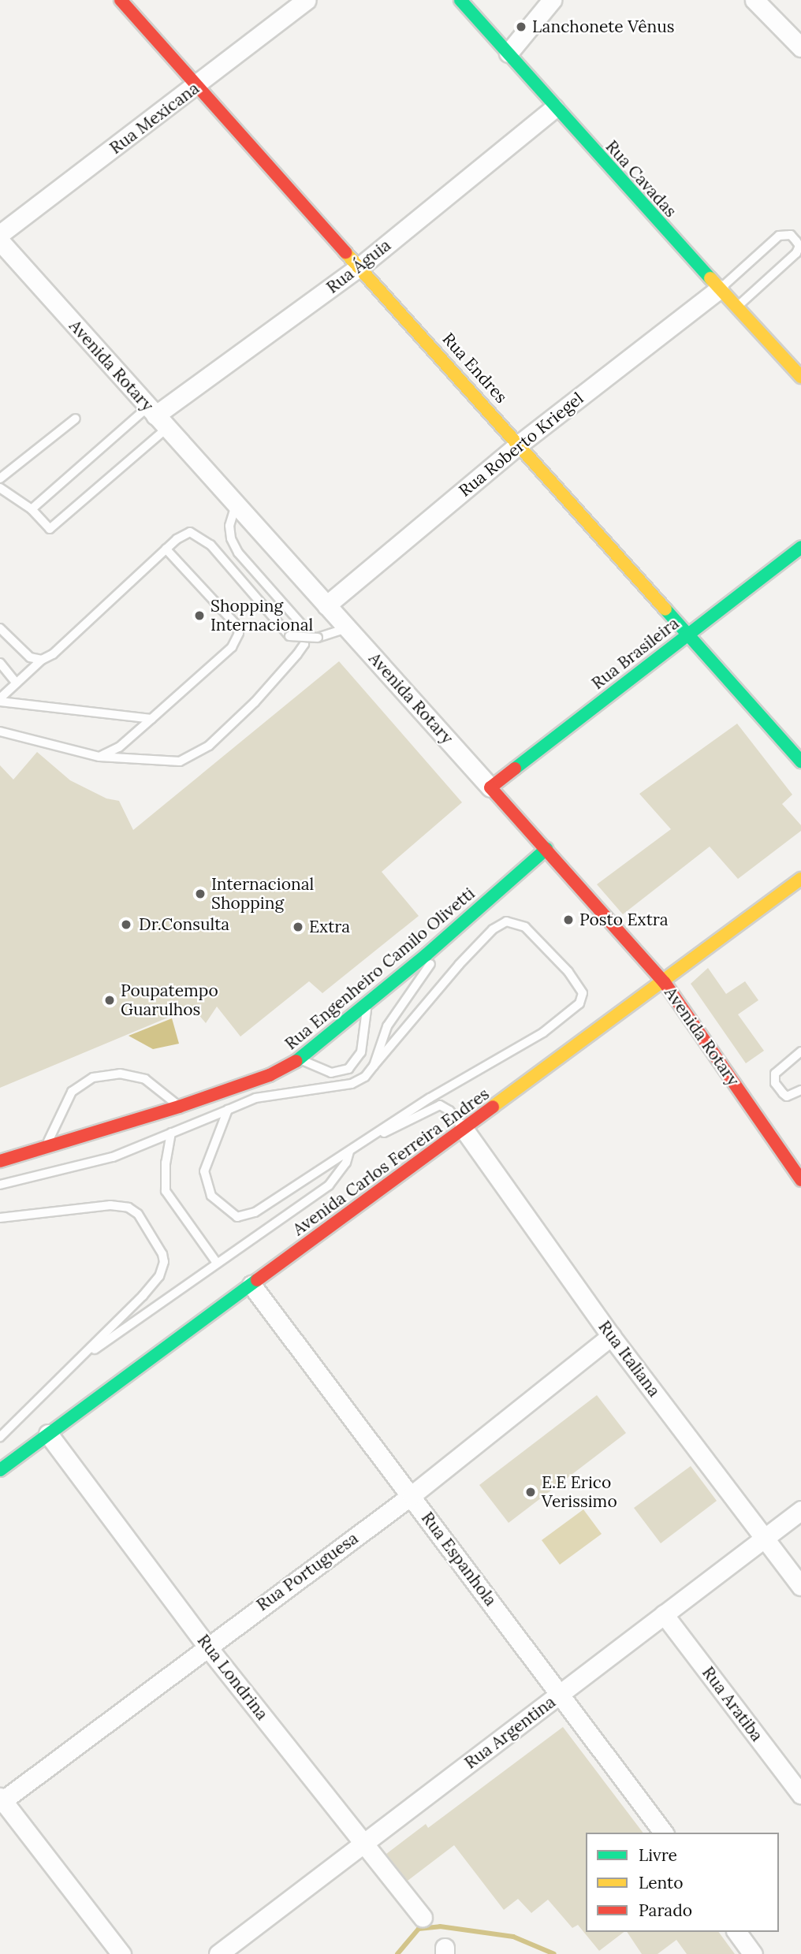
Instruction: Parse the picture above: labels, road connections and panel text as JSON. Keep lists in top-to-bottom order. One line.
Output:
{"streets":{"street":["Rua Mexicana","Rua Cavadas","Rua Águia","Avenida Rotary","Rua Endres","Rua Roberto Kriegel","Rua Brasileira","Rua Engenheiro Camilo Olivetti","Avenida Carlos Ferreira Endres","Rua Italiana","Rua Espanhola","Rua Portuguesa","Rua Londrina","Rua Aratiba","Rua Argentina"]},"crossings":[["Rua Mexicana","Rua Endres"],["Rua Cavadas","Rua Águia"],["Rua Cavadas","Rua Roberto Kriegel"],["Rua Águia","Avenida Rotary"],["Rua Águia","Rua Endres"],["Avenida Rotary","Rua Roberto Kriegel"],["Avenida Rotary","Rua Brasileira"],["Avenida Rotary","Rua Engenheiro Camilo Olivetti"],["Avenida Rotary","Avenida Carlos Ferreira Endres"],["Rua Endres","Rua Roberto Kriegel"],["Rua Endres","Rua Brasileira"],["Avenida Carlos Ferreira Endres","Rua Italiana"],["Avenida Carlos Ferreira Endres","Rua Espanhola"],["Avenida Carlos Ferreira Endres","Rua Londrina"],["Rua Italiana","Rua Portuguesa"],["Rua Italiana","Rua Argentina"],["Rua Espanhola","Rua Portuguesa"],["Rua Espanhola","Rua Argentina"],["Rua Portuguesa","Rua Londrina"],["Rua Londrina","Rua Argentina"],["Rua Aratiba","Rua Argentina"]],"places":["Lanchonete Vênus","Shopping Internacional","Internacional Shopping","Posto Extra","Dr.Consulta","Extra","Poupatempo Guarulhos","E.E Erico Verissimo"],"legend":["Livre","Lento","Parado"]}
